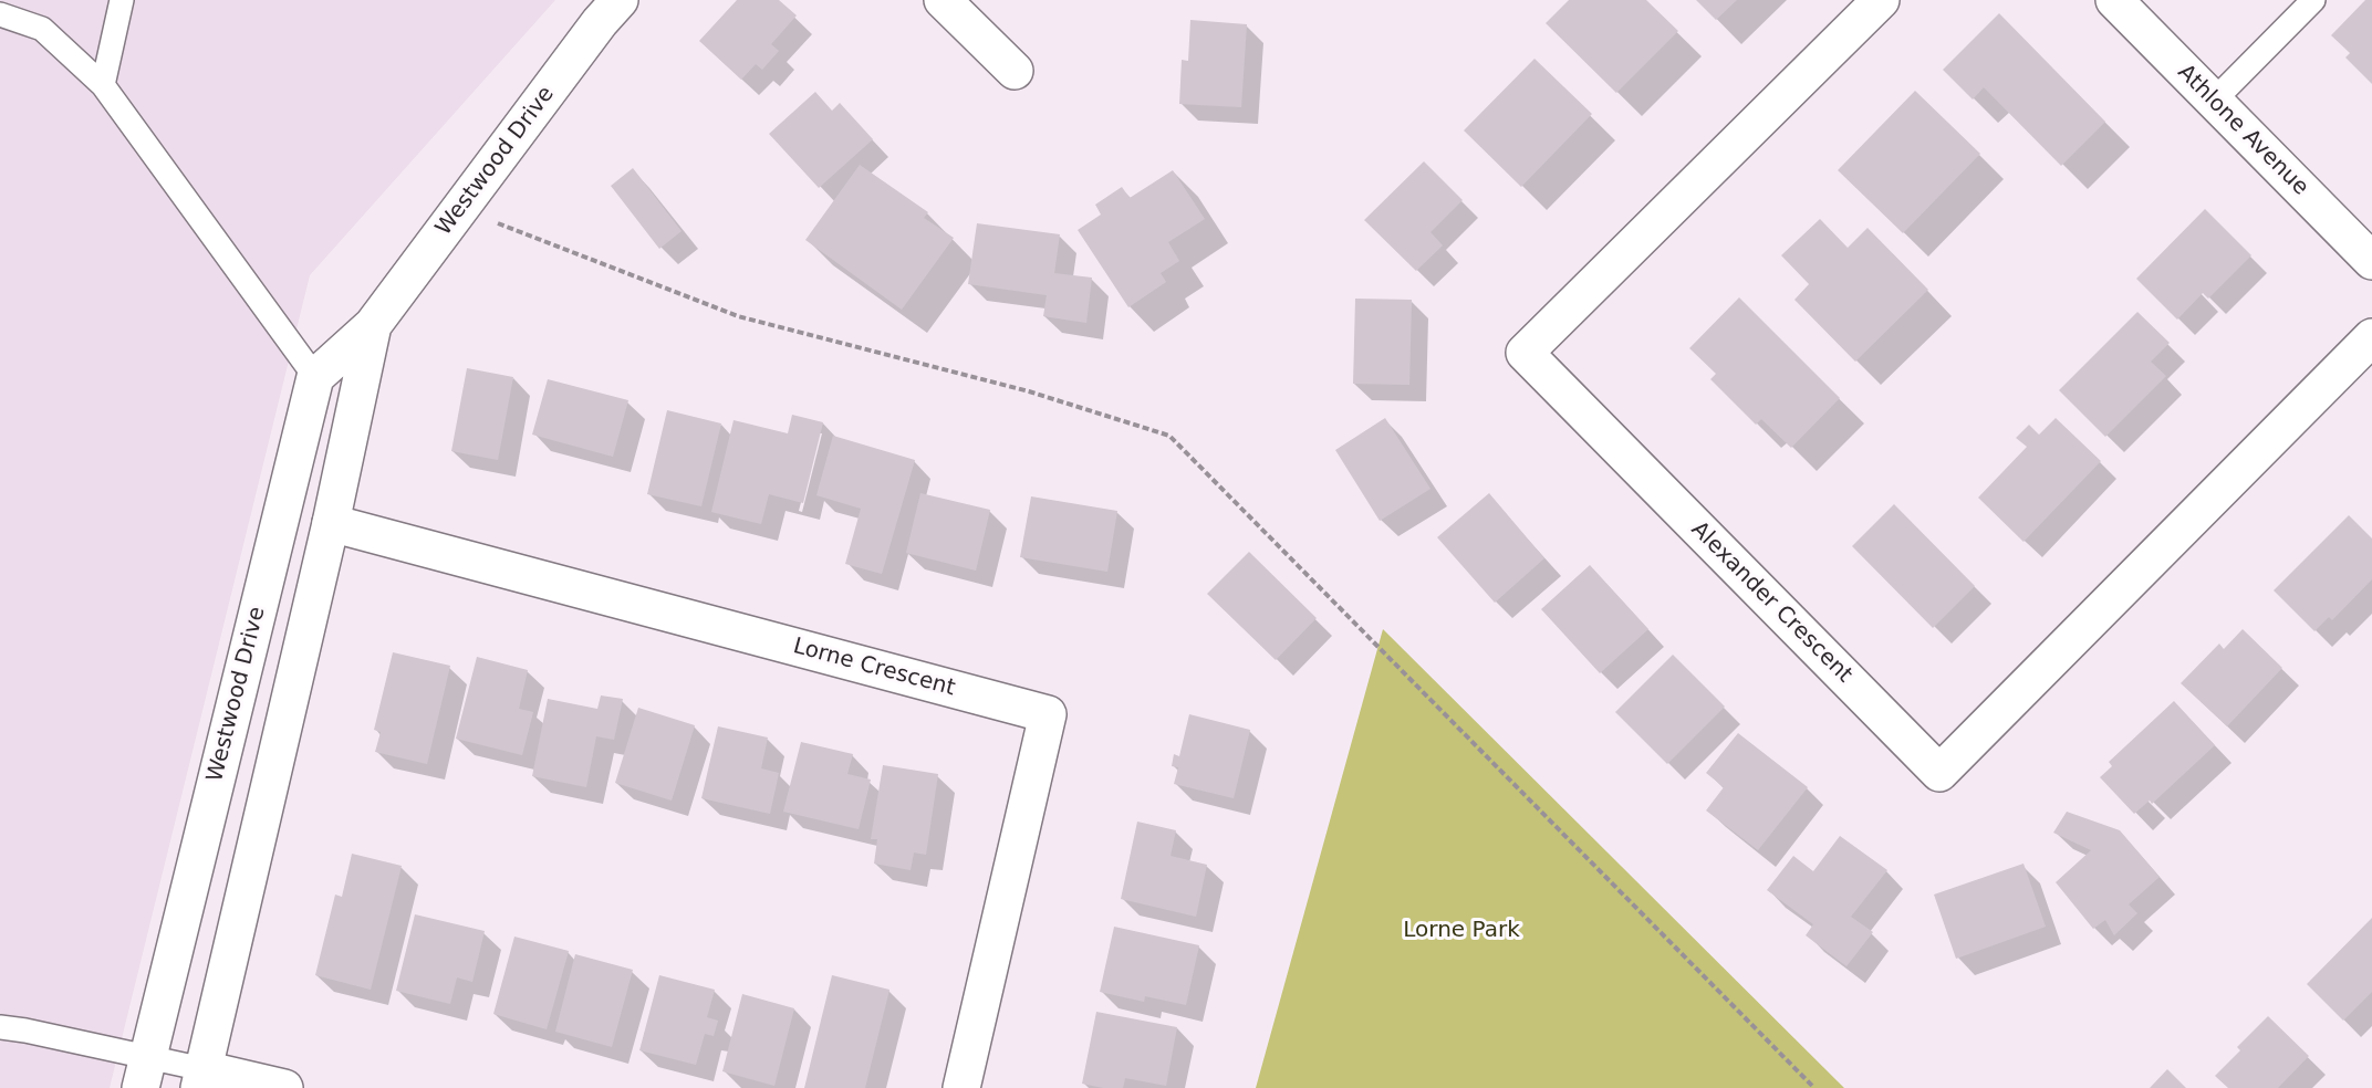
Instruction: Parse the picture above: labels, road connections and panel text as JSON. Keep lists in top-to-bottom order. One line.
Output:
{"streets":{"street":["Athlone Avenue","Westwood Drive","Alexander Crescent","Lorne Crescent"]},"crossings":[["Westwood Drive","Lorne Crescent"]],"parks":["Lorne Park"]}
